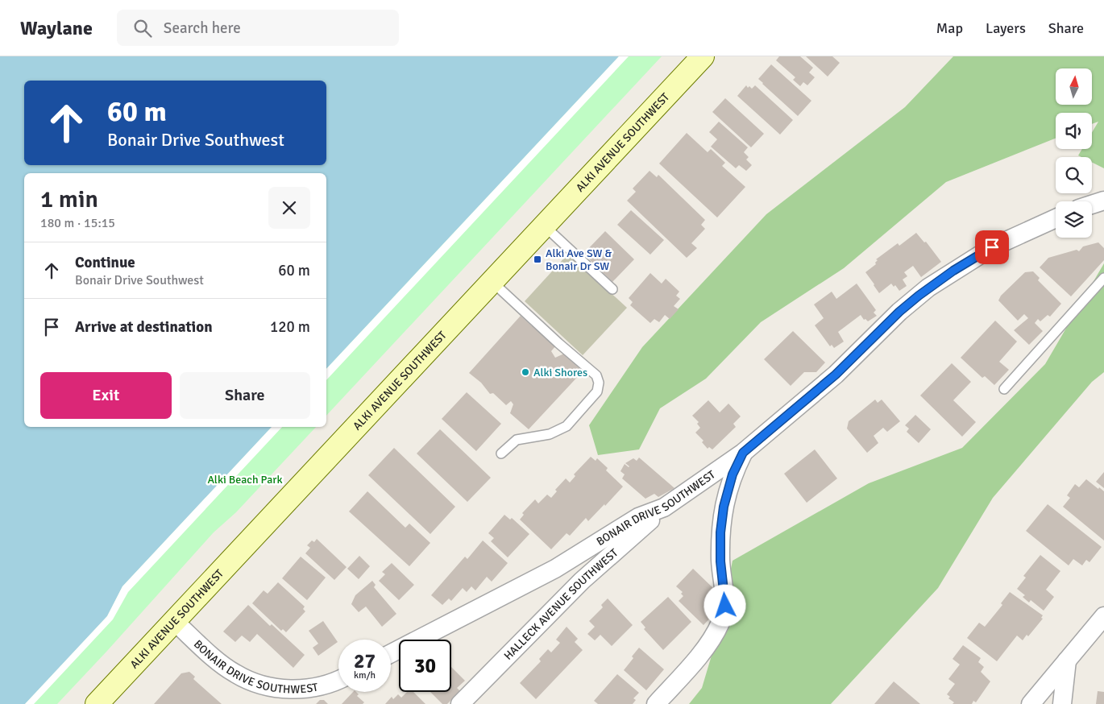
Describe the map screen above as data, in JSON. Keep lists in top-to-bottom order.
{
  "streets": {
    "main road": ["ALKI AVENUE SOUTHWEST"],
    "street": ["BONAIR DRIVE SOUTHWEST", "HALLECK AVENUE SOUTHWEST"]
  },
  "crossings": [
    ["ALKI AVENUE SOUTHWEST", "BONAIR DRIVE SOUTHWEST"],
    ["BONAIR DRIVE SOUTHWEST", "HALLECK AVENUE SOUTHWEST"]
  ],
  "parks": ["Alki Beach Park"],
  "places": {
    "transit": ["Alki Ave SW & Bonair Dr SW"],
    "other": ["Alki Shores"]
  },
  "north": "top",
  "page": {
    "header": "Waylane",
    "search": "Search here",
    "nav": ["Map", "Layers", "Share"],
    "turn": ["60 m", "Bonair Drive Southwest"],
    "heading": ["1 min", "180 m · 15:15"],
    "list": [
      {
        "name": "Continue",
        "note": "Bonair Drive Southwest",
        "value": "60 m"
      },
      {
        "name": "Arrive at destination",
        "value": "120 m"
      }
    ],
    "buttons": ["Exit", "Share"],
    "speed": "27 km/h",
    "limit": "30"
  }
}
